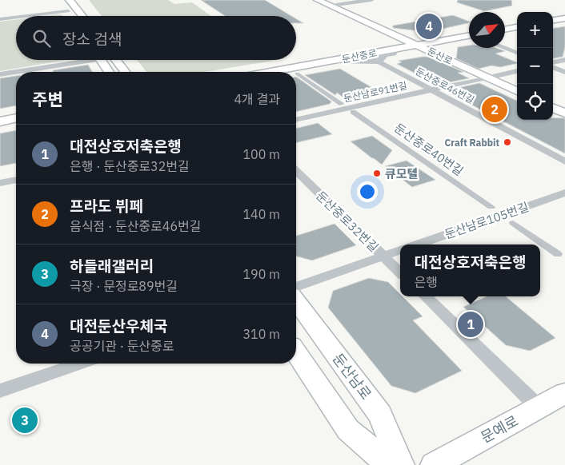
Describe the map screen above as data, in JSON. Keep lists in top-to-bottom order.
{
  "streets": {
    "main road": [
      "둔산중로",
      "둔산로",
      "둔산남로",
      "문예로"
    ],
    "street": [
      "둔산중로46번길",
      "둔산남로91번길",
      "둔산중로40번길",
      "둔산남로105번길",
      "둔산중로32번길"
    ]
  },
  "crossings": [
    ["둔산중로", "둔산로"],
    ["둔산로", "둔산남로91번길"],
    ["둔산중로46번길", "둔산남로91번길"]
  ],
  "places": ["Craft Rabbit", "큐모텔"],
  "north": "top right",
  "page": {
    "map_buttons": ["+", "−"],
    "pins": [
      "4",
      "2",
      "1",
      "3"
    ],
    "search": "장소 검색",
    "heading": ["주변", "4개 결과"],
    "list": [
      {
        "mark": "1",
        "name": "대전상호저축은행",
        "note": "은행 · 둔산중로32번길",
        "value": "100 m"
      },
      {
        "mark": "2",
        "name": "프라도 뷔페",
        "note": "음식점 · 둔산중로46번길",
        "value": "140 m"
      },
      {
        "mark": "3",
        "name": "하들래갤러리",
        "note": "극장 · 문정로89번길",
        "value": "190 m"
      },
      {
        "mark": "4",
        "name": "대전둔산우체국",
        "note": "공공기관 · 둔산중로",
        "value": "310 m"
      }
    ],
    "popup": ["대전상호저축은행", "은행"]
  }
}
